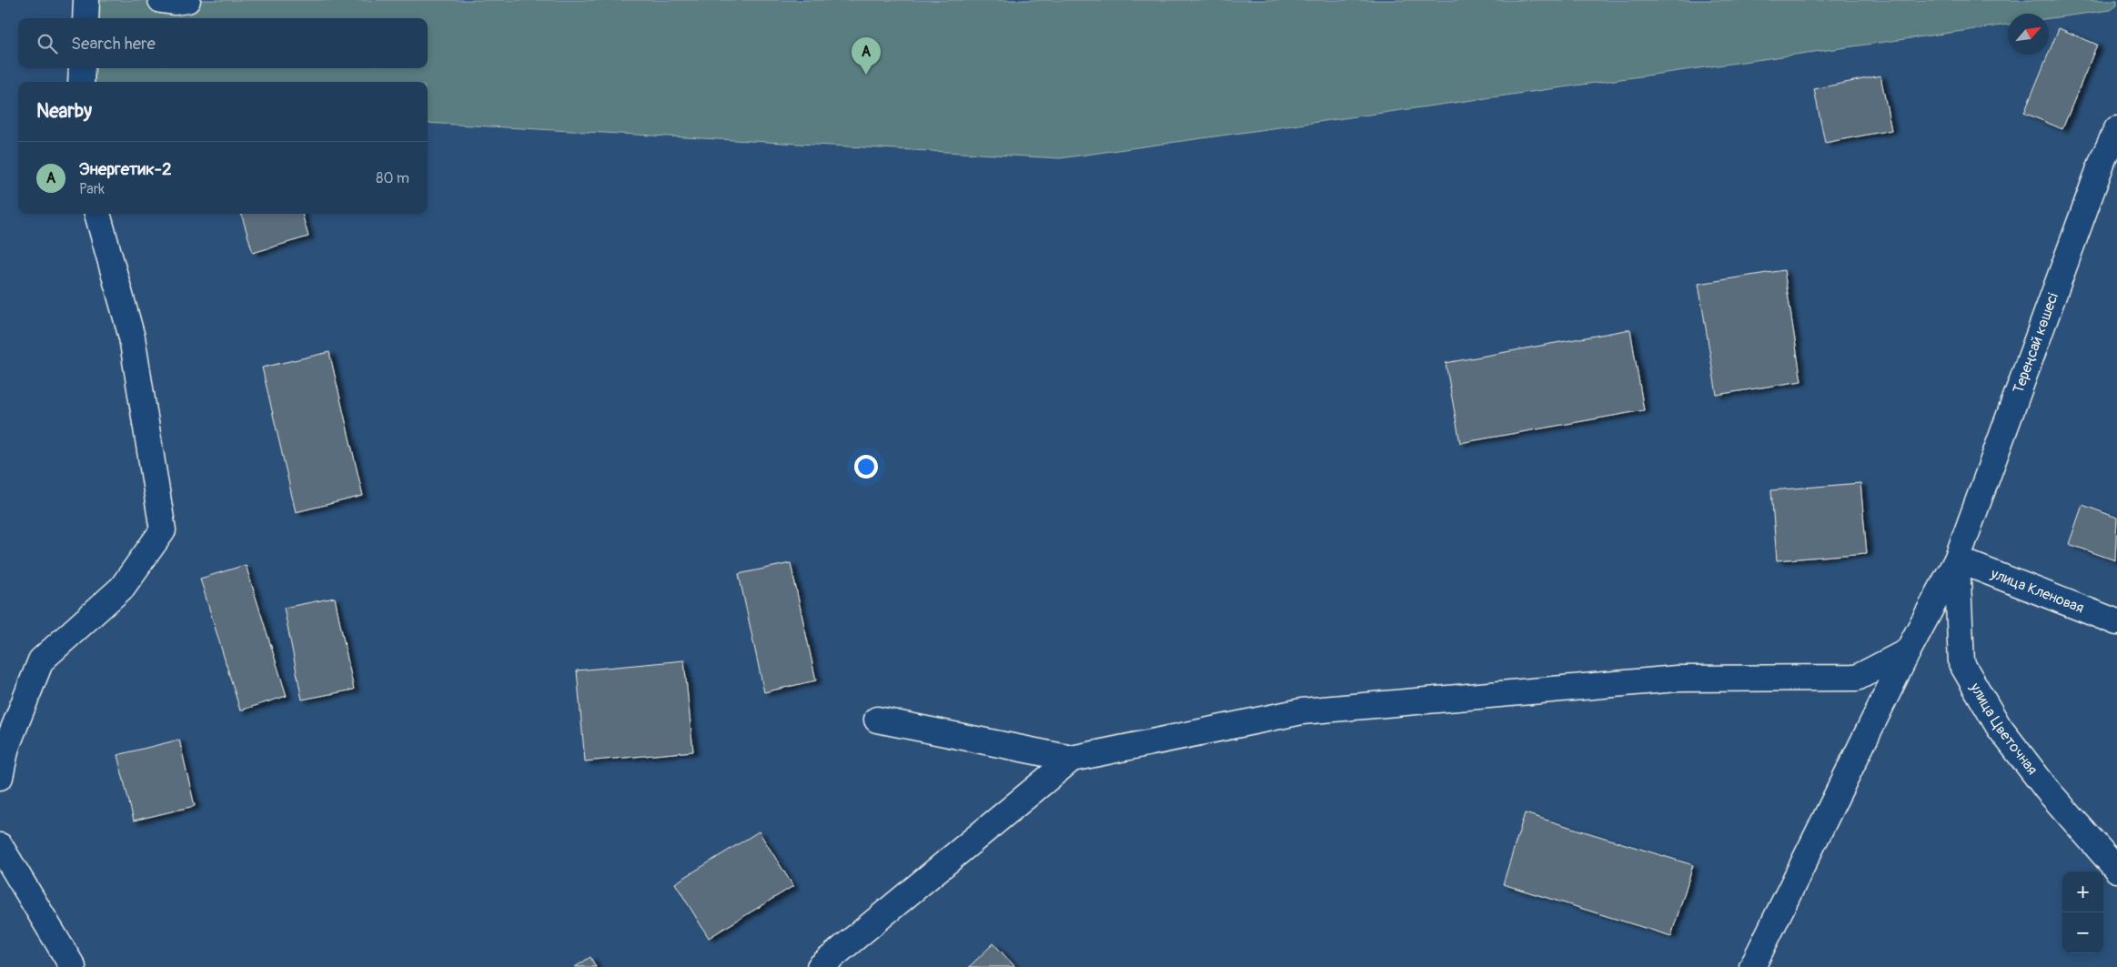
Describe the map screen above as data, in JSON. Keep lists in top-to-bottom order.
{
  "streets": {
    "street": ["Тереңсай көшесі", "улица Кленовая", "улица Цветочная"]
  },
  "crossings": [
    ["Тереңсай көшесі", "улица Кленовая"],
    ["Тереңсай көшесі", "улица Цветочная"],
    ["улица Кленовая", "улица Цветочная"]
  ],
  "north": "top right",
  "page": {
    "search": "Search here",
    "pins": "A",
    "heading": "Nearby",
    "list": [
      {
        "mark": "A",
        "name": "Энергетик-2",
        "note": "Park",
        "value": "80 m"
      }
    ],
    "map_buttons": ["+", "−"]
  }
}
